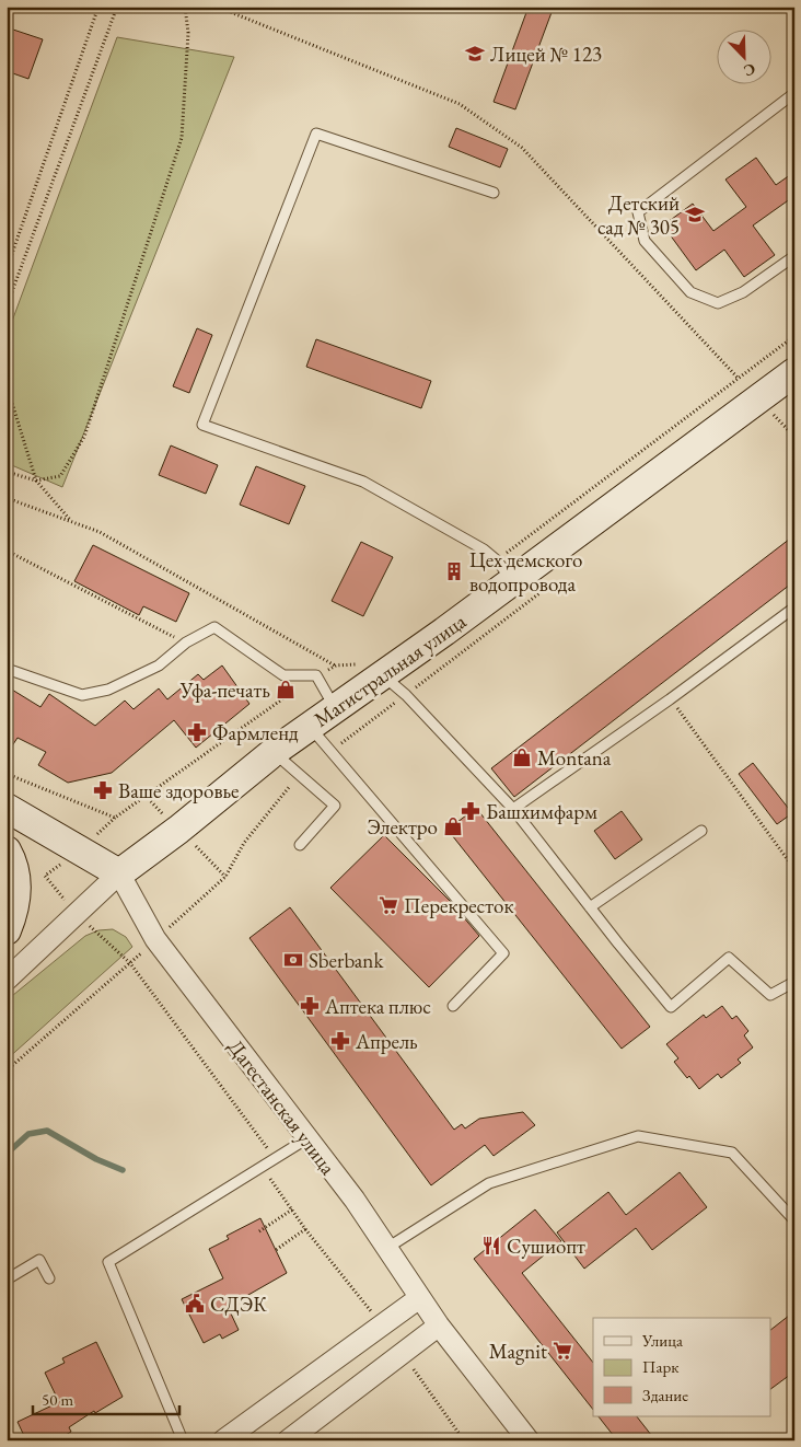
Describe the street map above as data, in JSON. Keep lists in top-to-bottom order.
{
  "streets": {
    "street": ["Магистральная улица", "Дагестанская улица"]
  },
  "crossings": [
    ["Магистральная улица", "Дагестанская улица"]
  ],
  "places": {
    "school or university": ["Лицей № 123", "Детский сад № 305"],
    "building": ["Цех демского водопровода"],
    "shop": ["Уфа-печать", "Montana", "Электро"],
    "pharmacy": [
      "Фармленд",
      "Ваше здоровье",
      "Башхимфарм",
      "Аптека плюс",
      "Апрель"
    ],
    "supermarket": ["Перекресток", "Magnit"],
    "bank": ["Sberbank"],
    "restaurant": ["Сушиопт"],
    "public building": ["СДЭК"]
  },
  "legend": ["Улица", "Парк", "Здание"],
  "scale_bar": "50 m",
  "north": "bottom right"
}
